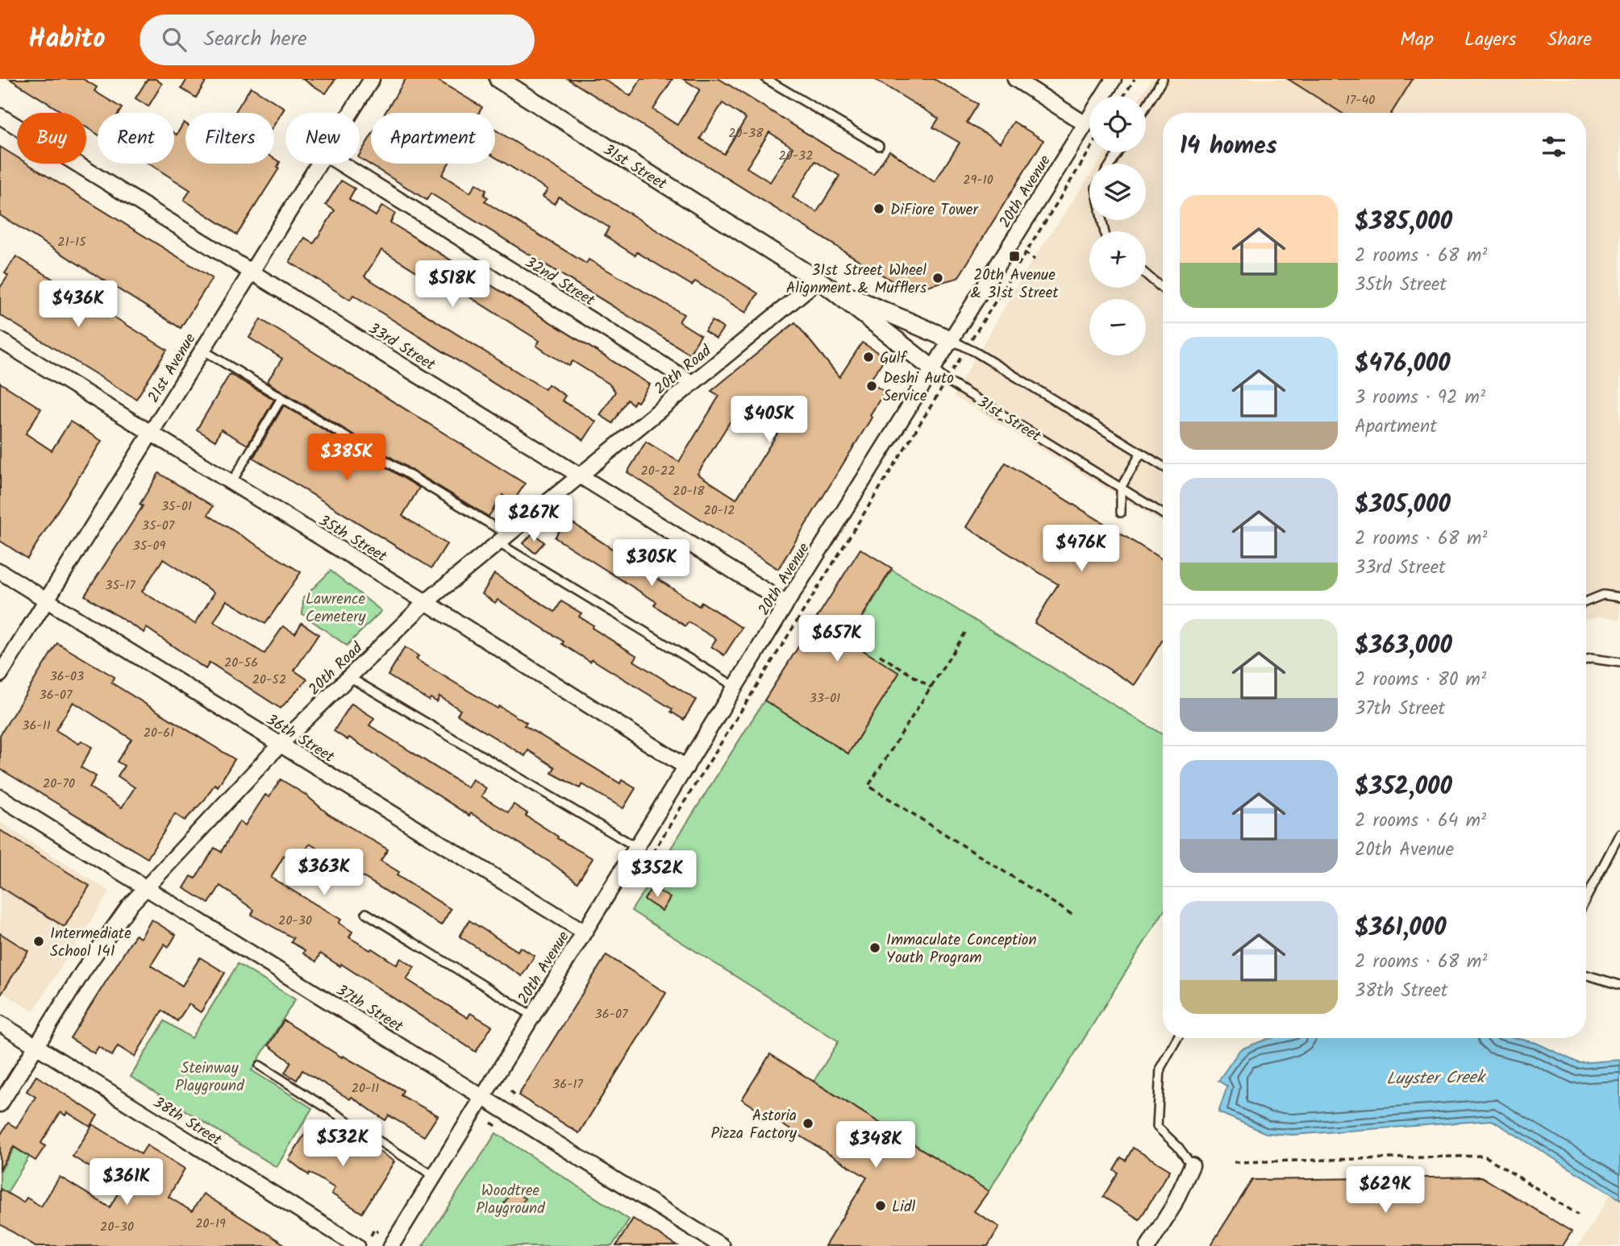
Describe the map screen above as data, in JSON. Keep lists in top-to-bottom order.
{
  "streets": {
    "street": [
      "31st Street",
      "20th Avenue",
      "32nd Street",
      "33rd Street",
      "21st Avenue",
      "20th Road",
      "35th Street",
      "36th Street",
      "37th Street",
      "38th Street"
    ]
  },
  "crossings": [
    ["31st Street", "20th Avenue"],
    ["31st Street", "20th Road"],
    ["20th Avenue", "33rd Street"],
    ["20th Avenue", "35th Street"],
    ["20th Avenue", "36th Street"],
    ["20th Avenue", "37th Street"],
    ["32nd Street", "20th Road"],
    ["33rd Street", "21st Avenue"],
    ["33rd Street", "20th Road"],
    ["21st Avenue", "35th Street"],
    ["21st Avenue", "36th Street"],
    ["20th Road", "35th Street"],
    ["20th Road", "36th Street"],
    ["20th Road", "37th Street"],
    ["20th Road", "38th Street"]
  ],
  "water": ["Luyster Creek"],
  "parks": ["Lawrence Cemetery", "Steinway Playground", "Woodtree Playground"],
  "places": {
    "other": [
      "DiFiore Tower",
      "31st Street Wheel Alignment & Mufflers",
      "Gulf",
      "Deshi Auto Service",
      "Intermediate School 141",
      "Immaculate Conception Youth Program",
      "Astoria Pizza Factory",
      "Lidl"
    ],
    "transit": ["20th Avenue & 31st Street"]
  },
  "house_numbers": [
    "17-40",
    "20-38",
    "20-32",
    "29-10",
    "21-15",
    "20-22",
    "20-18",
    "35-01",
    "20-12",
    "35-07",
    "35-09",
    "35-17",
    "20-56",
    "36-03",
    "20-52",
    "36-07",
    "33-01",
    "36-11",
    "20-61",
    "20-70",
    "20-30",
    "36-07",
    "36-17",
    "20-11",
    "20-19",
    "20-30"
  ],
  "page": {
    "header": "Habito",
    "search": "Search here",
    "nav": ["Map", "Layers", "Share"],
    "map_buttons": ["+", "−"],
    "chip": [
      "Buy",
      "Rent",
      "Filters",
      "New",
      "Apartment"
    ],
    "heading": "14 homes",
    "list": [
      {
        "name": "$385,000",
        "note": "2 rooms · 68 m² · 35th Street"
      },
      {
        "name": "$476,000",
        "note": "3 rooms · 92 m² · Apartment"
      },
      {
        "name": "$305,000",
        "note": "2 rooms · 68 m² · 33rd Street"
      },
      {
        "name": "$363,000",
        "note": "2 rooms · 80 m² · 37th Street"
      },
      {
        "name": "$352,000",
        "note": "2 rooms · 64 m² · 20th Avenue"
      },
      {
        "name": "$361,000",
        "note": "2 rooms · 68 m² · 38th Street"
      }
    ],
    "price": [
      "$518K",
      "$436K",
      "$405K",
      "$385K",
      "$267K",
      "$476K",
      "$305K",
      "$657K",
      "$363K",
      "$352K",
      "$532K",
      "$348K",
      "$361K",
      "$629K"
    ]
  }
}
